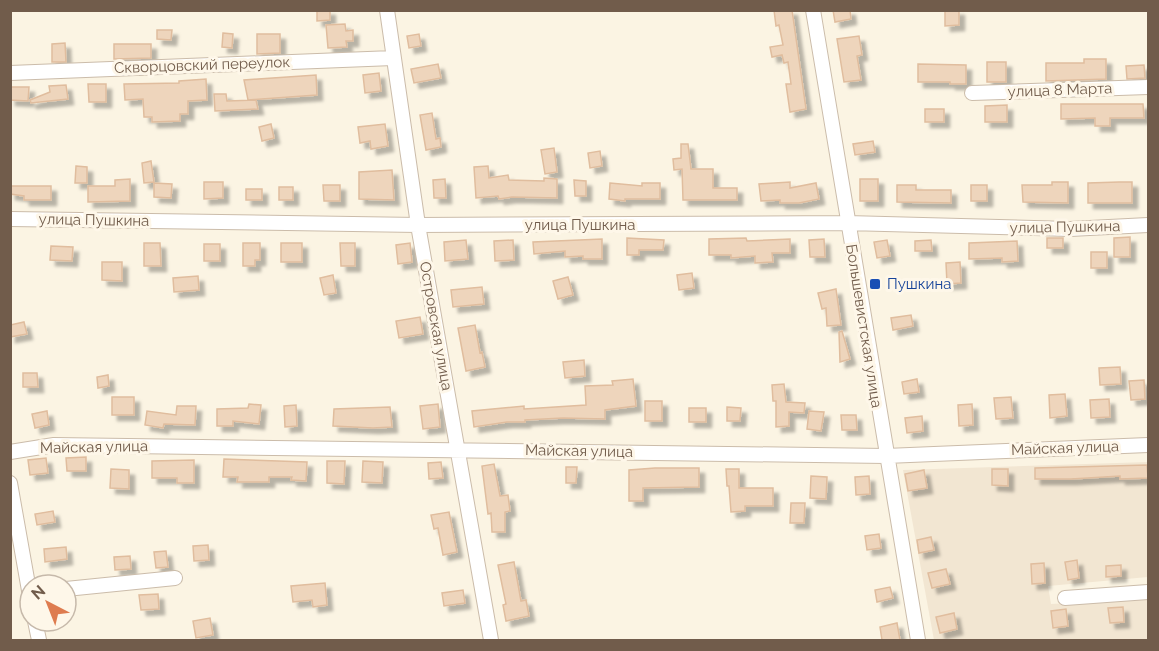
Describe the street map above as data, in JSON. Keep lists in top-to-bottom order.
{
  "streets": {
    "street": [
      "Скворцовский переулок",
      "улица 8 Марта",
      "улица Пушкина",
      "Островская улица",
      "Большевистская улица",
      "Майская улица"
    ]
  },
  "crossings": [
    ["Скворцовский переулок", "Островская улица"],
    ["улица Пушкина", "Островская улица"],
    ["улица Пушкина", "Большевистская улица"],
    ["Островская улица", "Майская улица"],
    ["Большевистская улица", "Майская улица"]
  ],
  "places": {
    "transit": ["Пушкина"]
  },
  "north": "top left"
}
